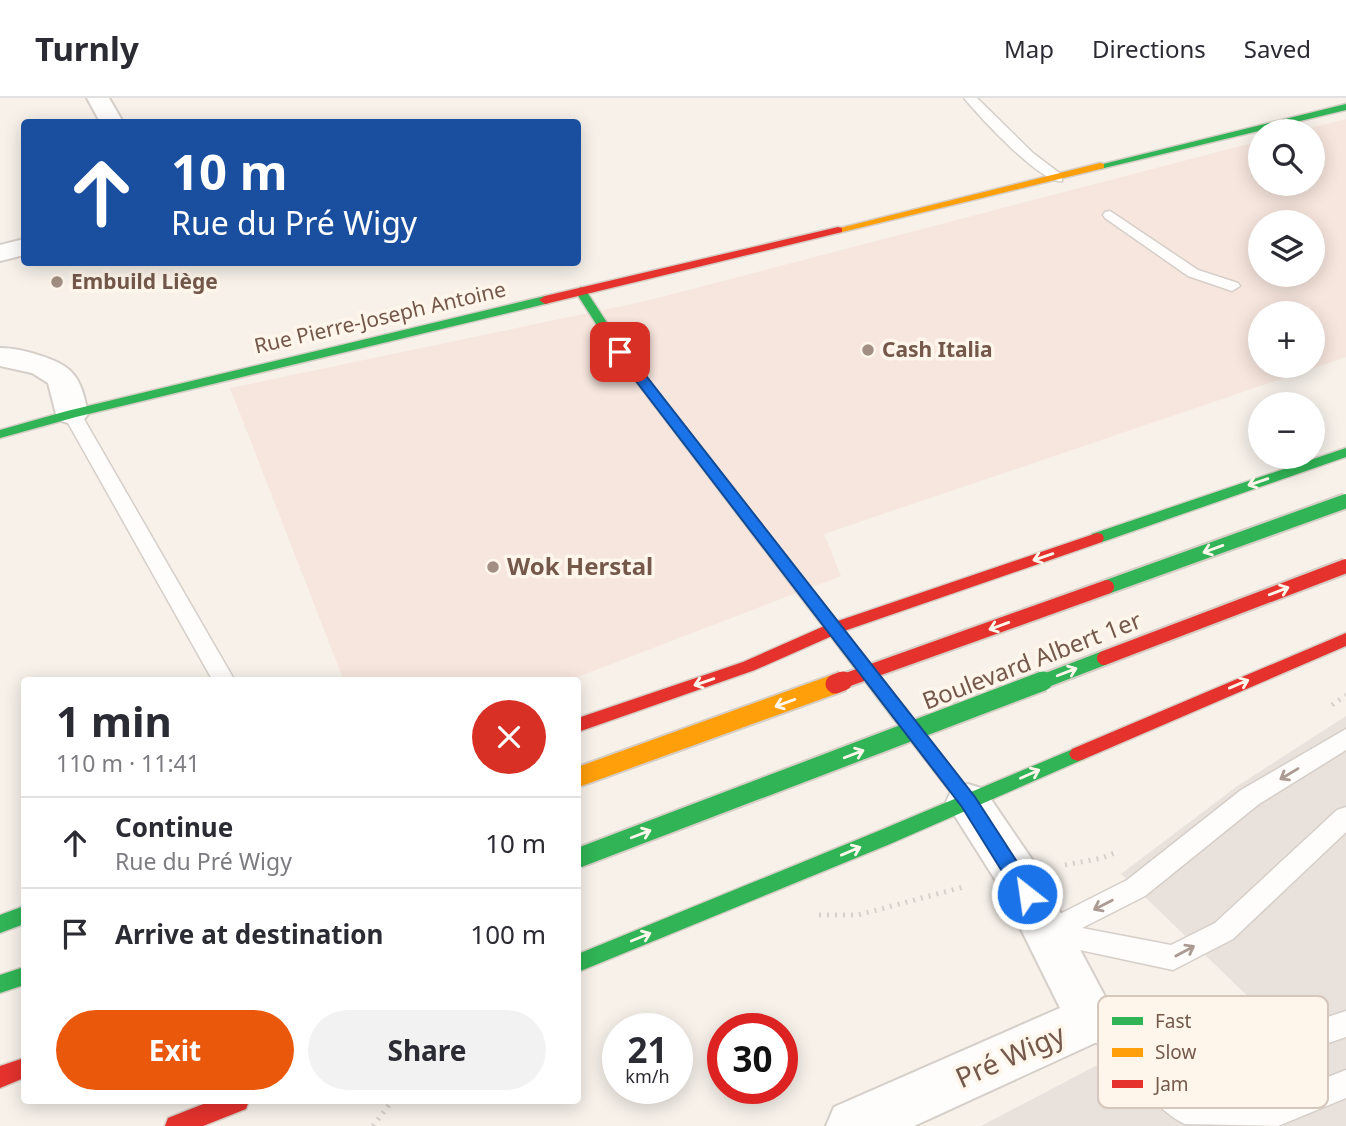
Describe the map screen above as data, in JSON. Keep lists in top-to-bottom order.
{
  "streets": {
    "main road": ["Rue Pierre-Joseph Antoine", "Boulevard Albert 1er"],
    "street": ["Pré Wigy"]
  },
  "places": ["Embuild Liège", "Cash Italia", "Wok Herstal"],
  "legend": ["Fast", "Slow", "Jam"],
  "page": {
    "header": "Turnly",
    "nav": ["Map", "Directions", "Saved"],
    "map_buttons": ["+", "−"],
    "turn": ["10 m", "Rue du Pré Wigy"],
    "heading": ["1 min", "110 m · 11:41"],
    "list": [
      {
        "name": "Continue",
        "note": "Rue du Pré Wigy",
        "value": "10 m"
      },
      {
        "name": "Arrive at destination",
        "value": "100 m"
      }
    ],
    "buttons": ["Exit", "Share"],
    "speed": "21 km/h",
    "limit": "30"
  }
}
